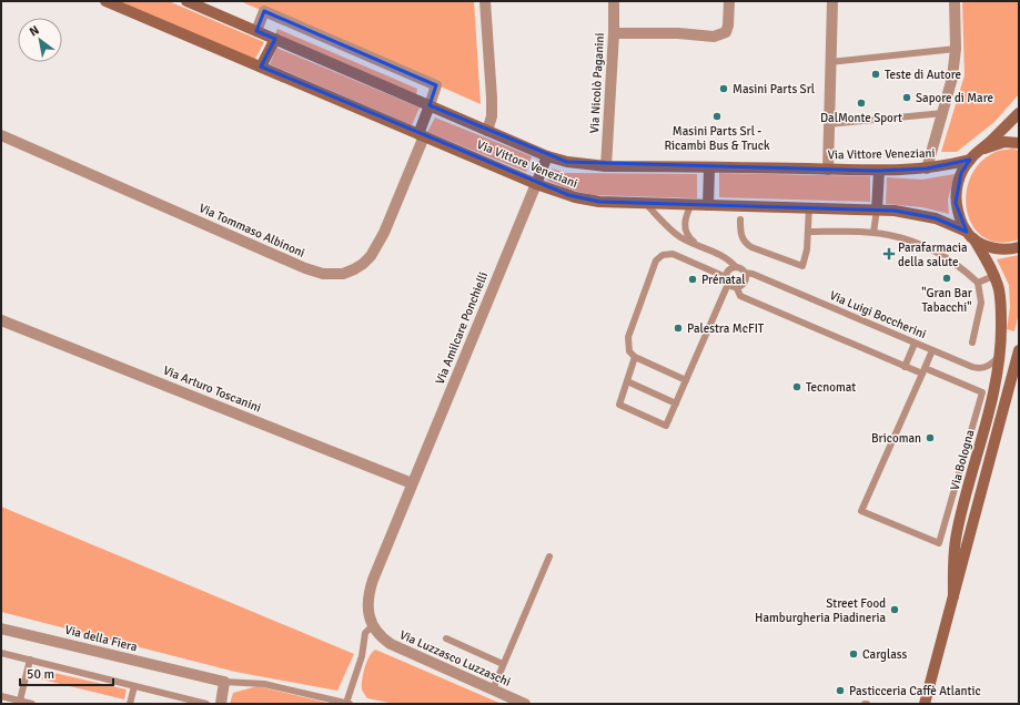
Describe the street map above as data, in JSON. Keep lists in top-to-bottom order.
{
  "streets": {
    "main road": ["Via Vittore Veneziani", "Via Bologna"],
    "street": [
      "Via Nicolò Paganini",
      "Via Tommaso Albinoni",
      "Via Amilcare Ponchielli",
      "Via Arturo Toscanini",
      "Via della Fiera",
      "Via Luzzasco Luzzaschi"
    ],
    "lane": ["Via Luigi Boccherini"]
  },
  "crossings": [
    ["Via Nicolò Paganini", "Via Vittore Veneziani"],
    ["Via Vittore Veneziani", "Via Tommaso Albinoni"],
    ["Via Vittore Veneziani", "Via Luigi Boccherini"],
    ["Via Vittore Veneziani", "Via Amilcare Ponchielli"],
    ["Via Vittore Veneziani", "Via Bologna"],
    ["Via Luigi Boccherini", "Via Bologna"],
    ["Via Amilcare Ponchielli", "Via Arturo Toscanini"],
    ["Via Amilcare Ponchielli", "Via Luzzasco Luzzaschi"],
    ["Via Arturo Toscanini", "Via Luzzasco Luzzaschi"]
  ],
  "places": {
    "other": [
      "Teste di Autore",
      "Masini Parts Srl",
      "Sapore di Mare",
      "DalMonte Sport",
      "Masini Parts Srl - Ricambi Bus & Truck",
      "\"Gran Bar Tabacchi\"",
      "Prénatal",
      "Palestra McFIT",
      "Tecnomat",
      "Bricoman",
      "Street Food Hamburgheria Piadineria",
      "Carglass",
      "Pasticceria Caffè Atlantic"
    ],
    "health": ["Parafarmacia della salute"]
  },
  "scale_bar": "50 m",
  "north": "top left"
}
